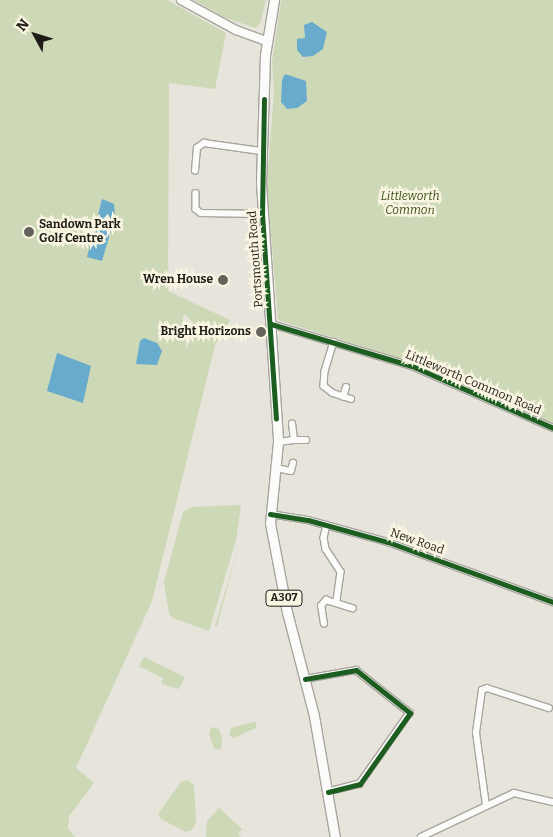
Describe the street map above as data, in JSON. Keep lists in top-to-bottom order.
{
  "streets": {
    "main road": ["Portsmouth Road", "A307"],
    "street": ["Littleworth Common Road", "New Road"]
  },
  "crossings": [
    ["Portsmouth Road", "Littleworth Common Road"],
    ["Portsmouth Road", "New Road"]
  ],
  "parks": ["Littleworth Common"],
  "places": ["Sandown Park Golf Centre", "Wren House", "Bright Horizons"],
  "north": "top left"
}
